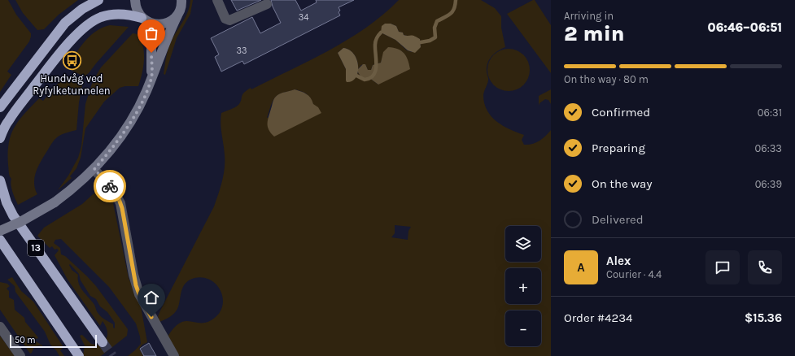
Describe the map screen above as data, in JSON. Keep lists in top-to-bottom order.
{
  "streets": {
    "highway": ["13"]
  },
  "places": {
    "bus stop": ["Hundvåg ved Ryfylketunnelen"]
  },
  "house_numbers": ["34", "33"],
  "scale_bar": "50 m",
  "page": {
    "heading": ["2 min", "Arriving in", "06:46–06:51"],
    "panel": [
      "Alex",
      "Courier · 4.4",
      "Order #4234",
      "$15.36"
    ],
    "bar": "On the way · 80 m",
    "list": [
      ["Confirmed", "06:31"],
      ["Preparing", "06:33"],
      ["On the way", "06:39"],
      "Delivered"
    ],
    "map_buttons": ["+", "−"],
    "round": "A",
    "scale": "50 m"
  }
}
